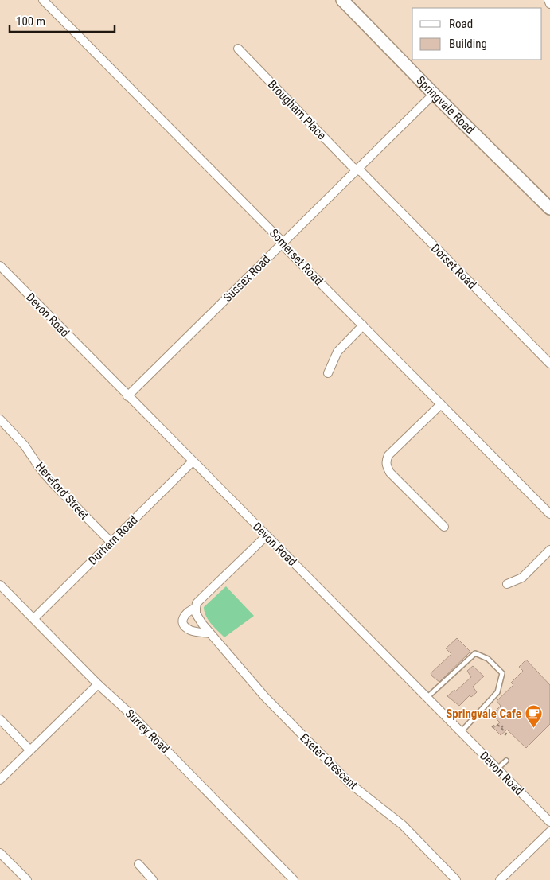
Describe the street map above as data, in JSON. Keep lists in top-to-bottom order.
{
  "streets": {
    "street": [
      "Springvale Road",
      "Brougham Place",
      "Somerset Road",
      "Dorset Road",
      "Sussex Road",
      "Devon Road",
      "Hereford Street",
      "Durham Road",
      "Surrey Road",
      "Exeter Crescent"
    ]
  },
  "crossings": [
    ["Springvale Road", "Sussex Road"],
    ["Brougham Place", "Dorset Road"],
    ["Brougham Place", "Sussex Road"],
    ["Somerset Road", "Sussex Road"],
    ["Dorset Road", "Sussex Road"],
    ["Sussex Road", "Devon Road"],
    ["Devon Road", "Durham Road"],
    ["Hereford Street", "Durham Road"],
    ["Durham Road", "Surrey Road"]
  ],
  "places": {
    "cafe": ["Springvale Cafe"]
  },
  "legend": ["Road", "Building"],
  "scale_bar": "100 m"
}
